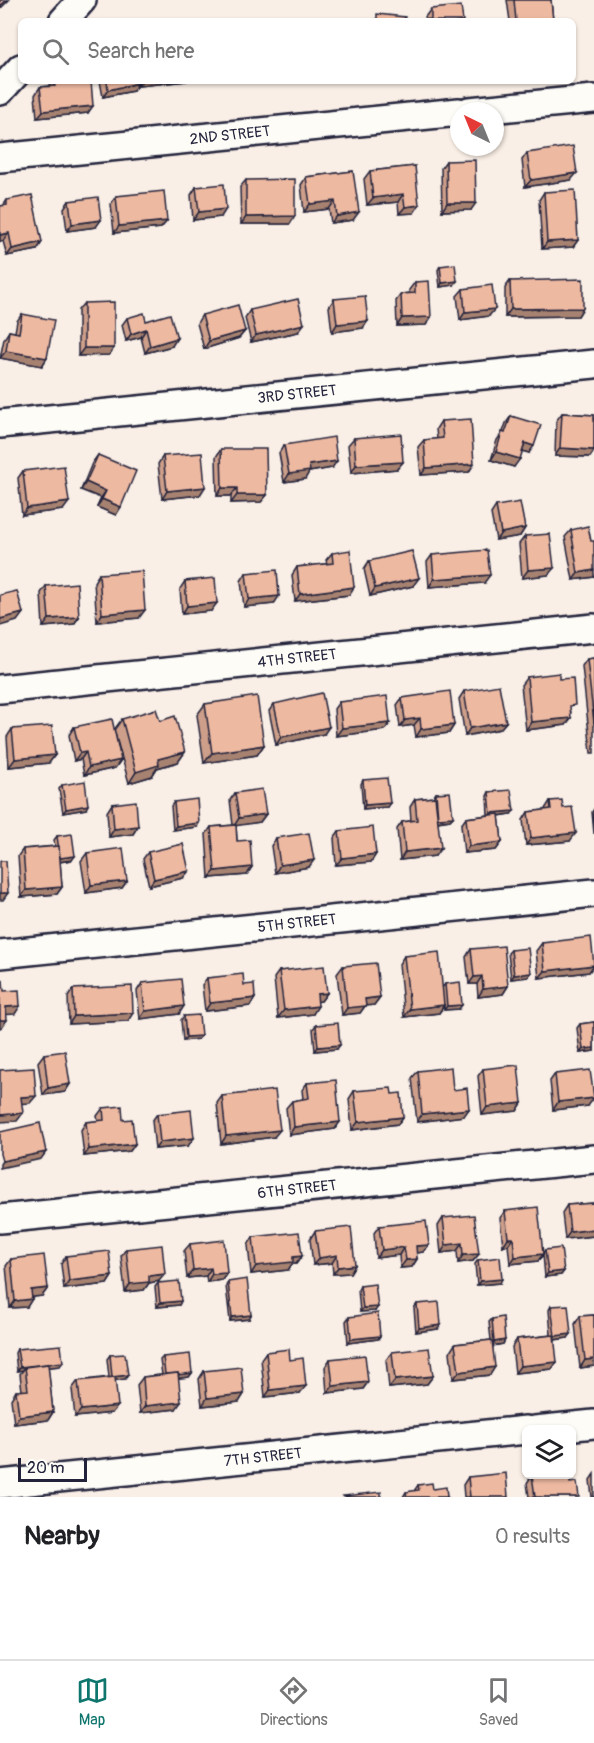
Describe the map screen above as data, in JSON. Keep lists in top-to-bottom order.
{
  "streets": {
    "street": [
      "2ND STREET",
      "3RD STREET",
      "4TH STREET",
      "5TH STREET",
      "6TH STREET",
      "7TH STREET"
    ]
  },
  "scale_bar": "20 m",
  "north": "top left",
  "page": {
    "search": "Search here",
    "scale": "20 m",
    "heading": ["Nearby", "0 results"],
    "nav": ["Map", "Directions", "Saved"]
  }
}
